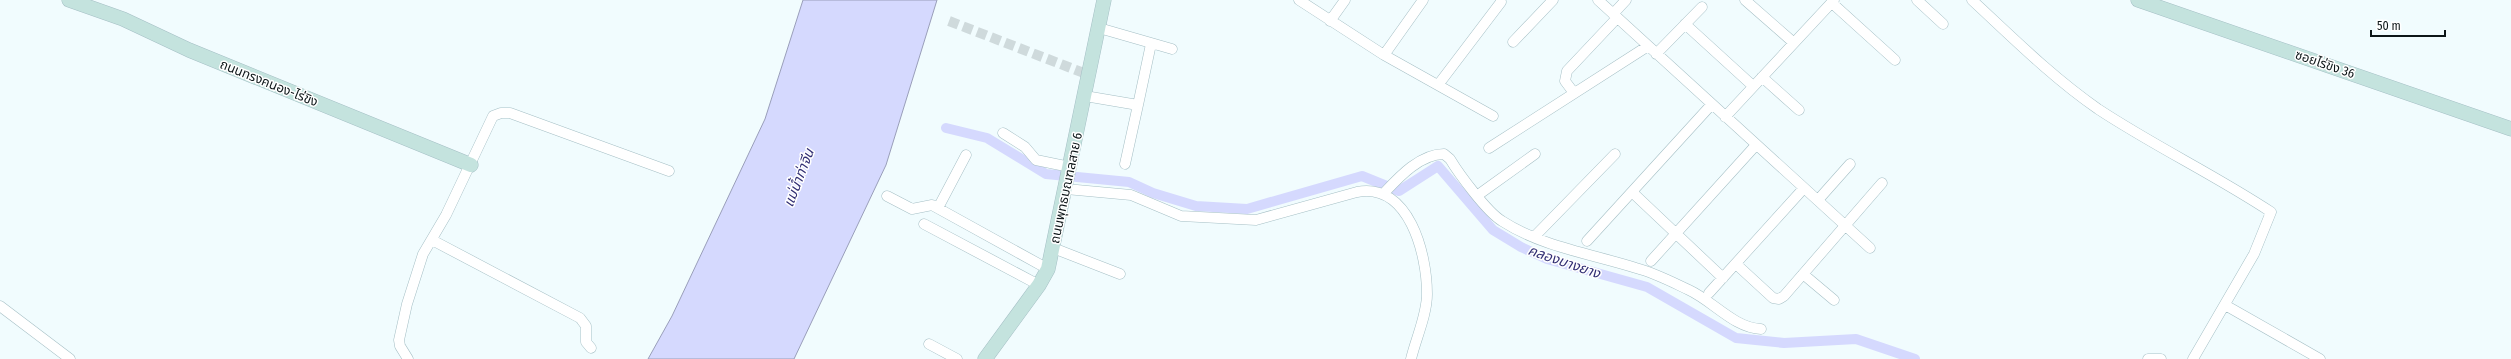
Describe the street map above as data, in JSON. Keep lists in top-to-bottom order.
{
  "streets": {
    "street": ["ซอยไร่ขิง 36", "ถนนทรงคนอง-ไร่ขิง", "ถนนพุทธมณฑลสาย 6"]
  },
  "water": ["แม่น้ำท่าจีน", "คลองบางยาง"],
  "scale_bar": "50 m"
}
